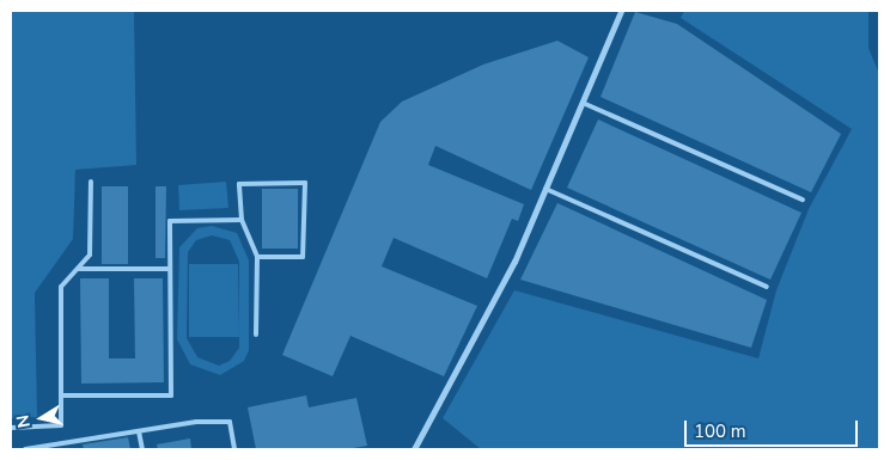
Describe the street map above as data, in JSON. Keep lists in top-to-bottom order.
{
  "scale_bar": "100 m",
  "north": "left"
}
